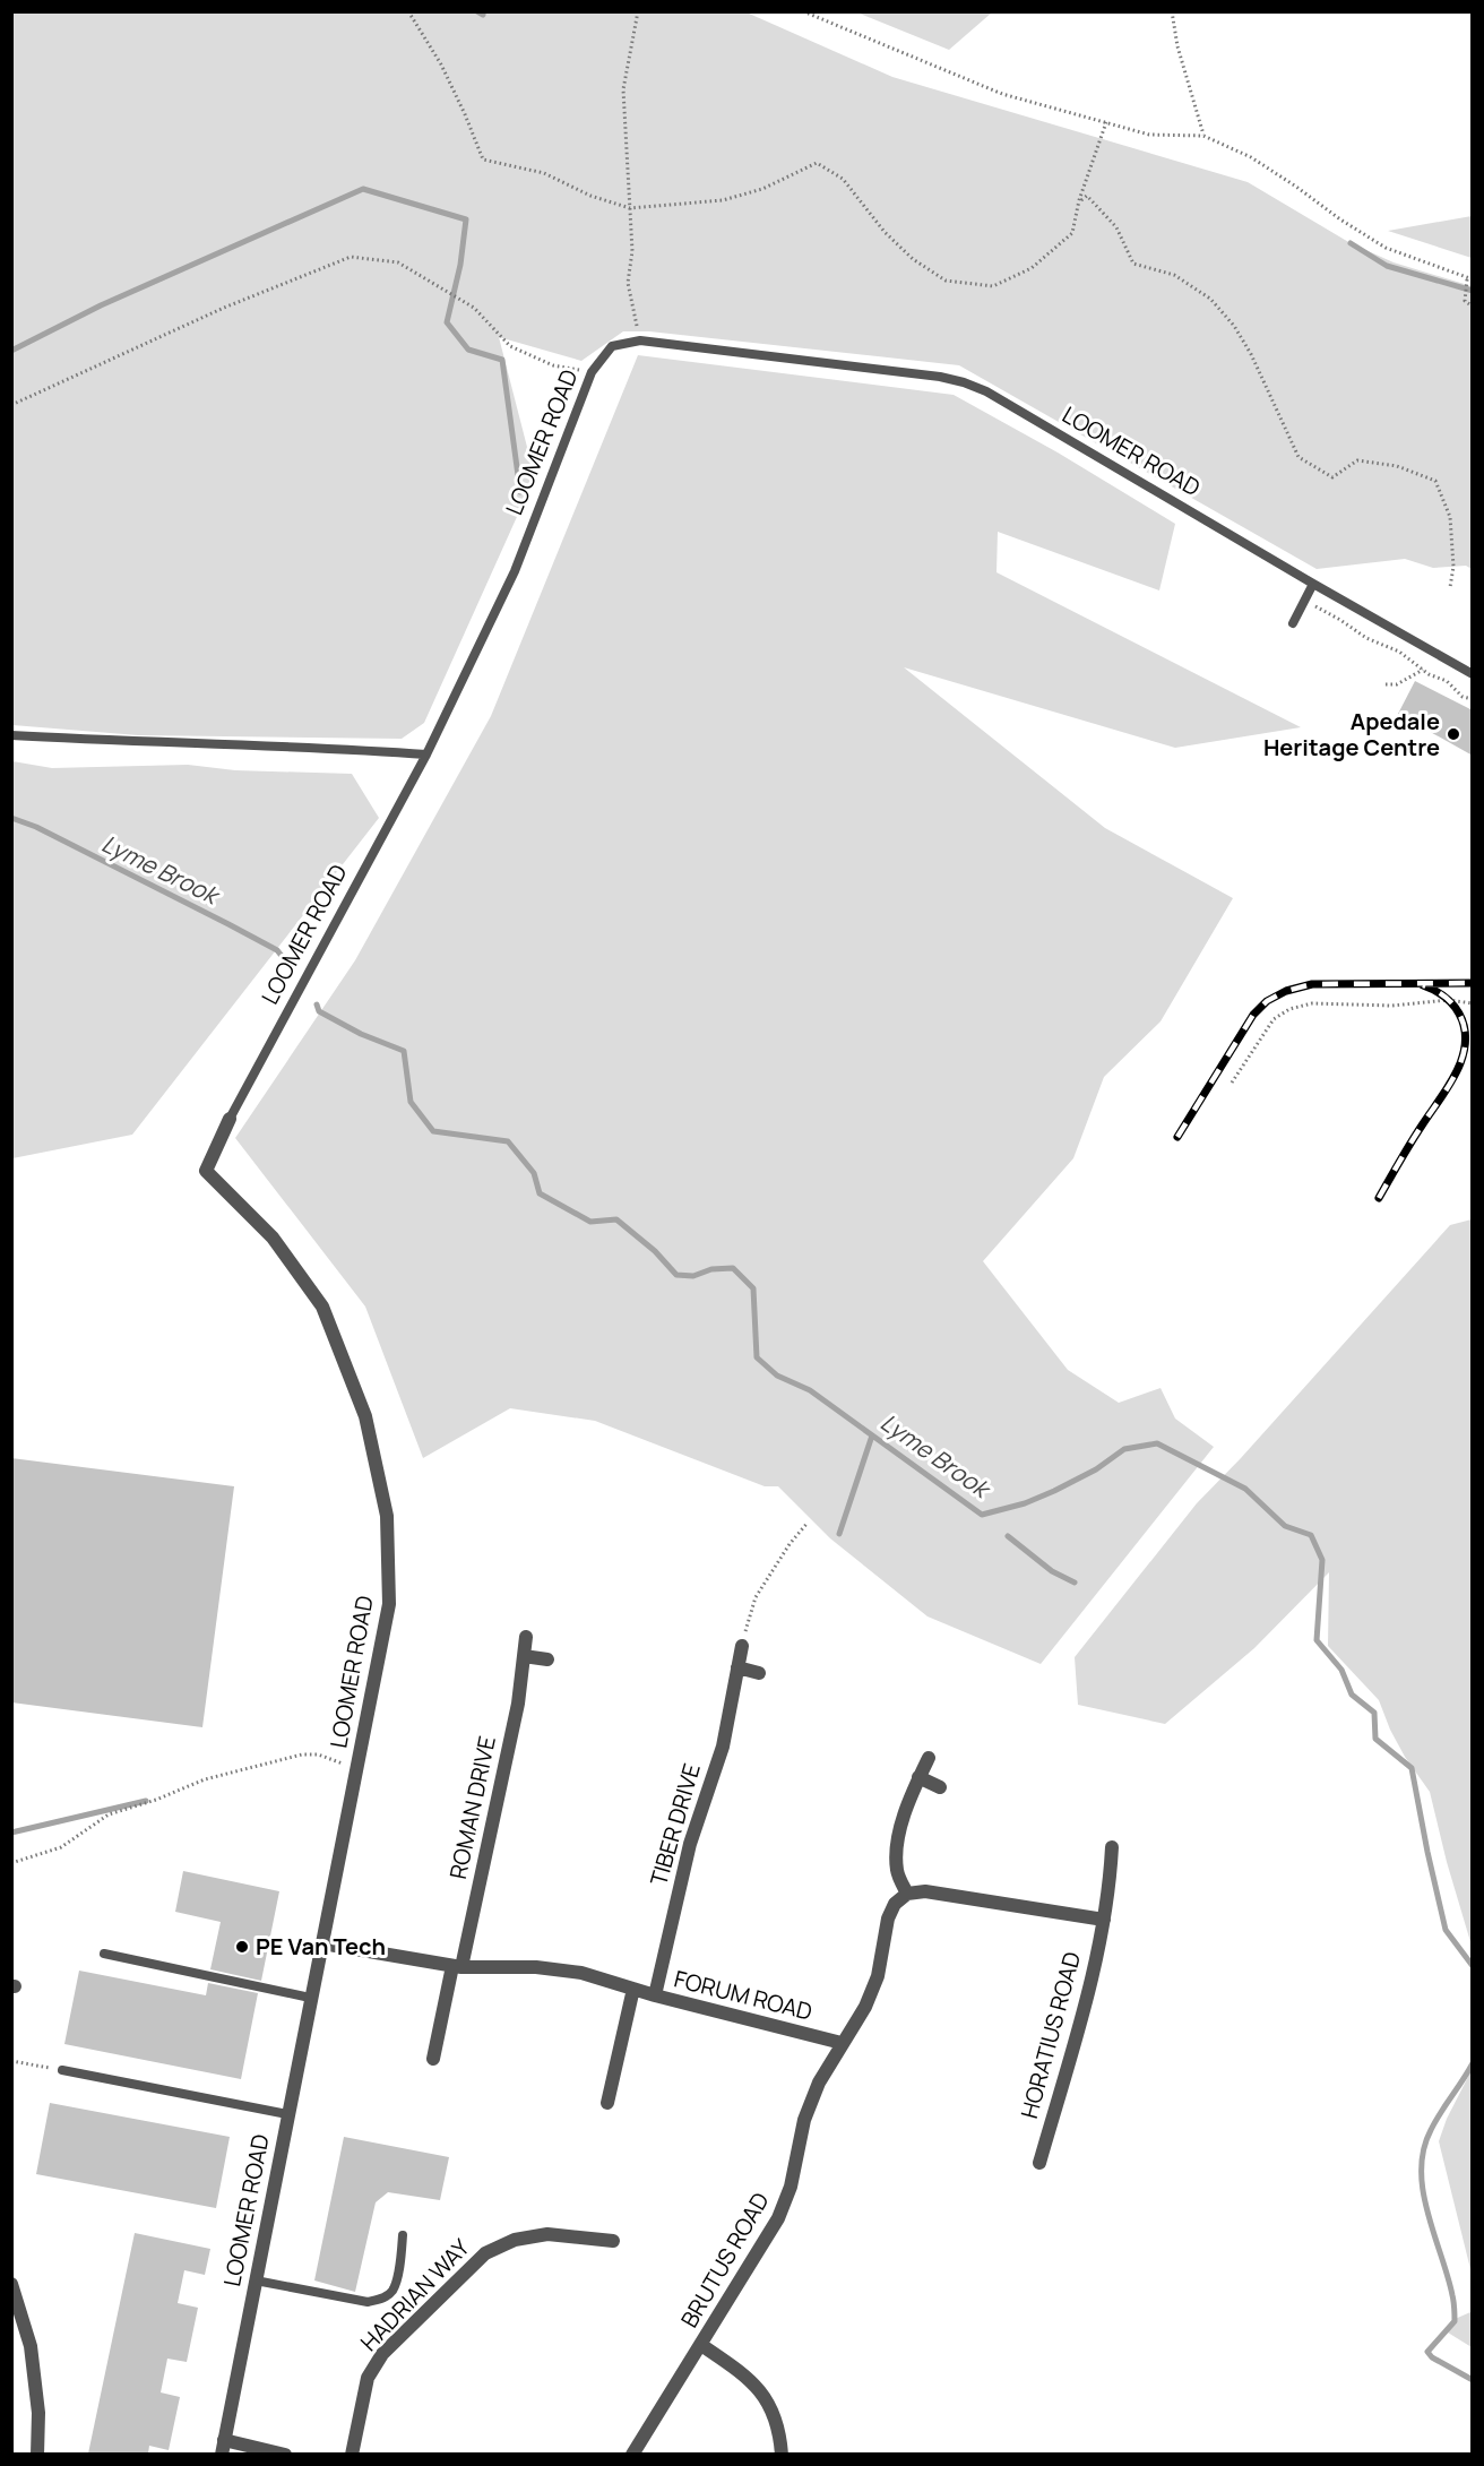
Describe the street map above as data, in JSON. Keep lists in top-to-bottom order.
{
  "streets": {
    "street": [
      "LOOMER ROAD",
      "ROMAN DRIVE",
      "TIBER DRIVE",
      "FORUM ROAD",
      "HORATIUS ROAD",
      "BRUTUS ROAD",
      "HADRIAN WAY"
    ]
  },
  "crossings": [
    ["LOOMER ROAD", "FORUM ROAD"],
    ["ROMAN DRIVE", "FORUM ROAD"],
    ["TIBER DRIVE", "FORUM ROAD"],
    ["FORUM ROAD", "BRUTUS ROAD"]
  ],
  "water": ["Lyme Brook"],
  "places": ["Apedale Heritage Centre", "PE Van Tech"]
}
